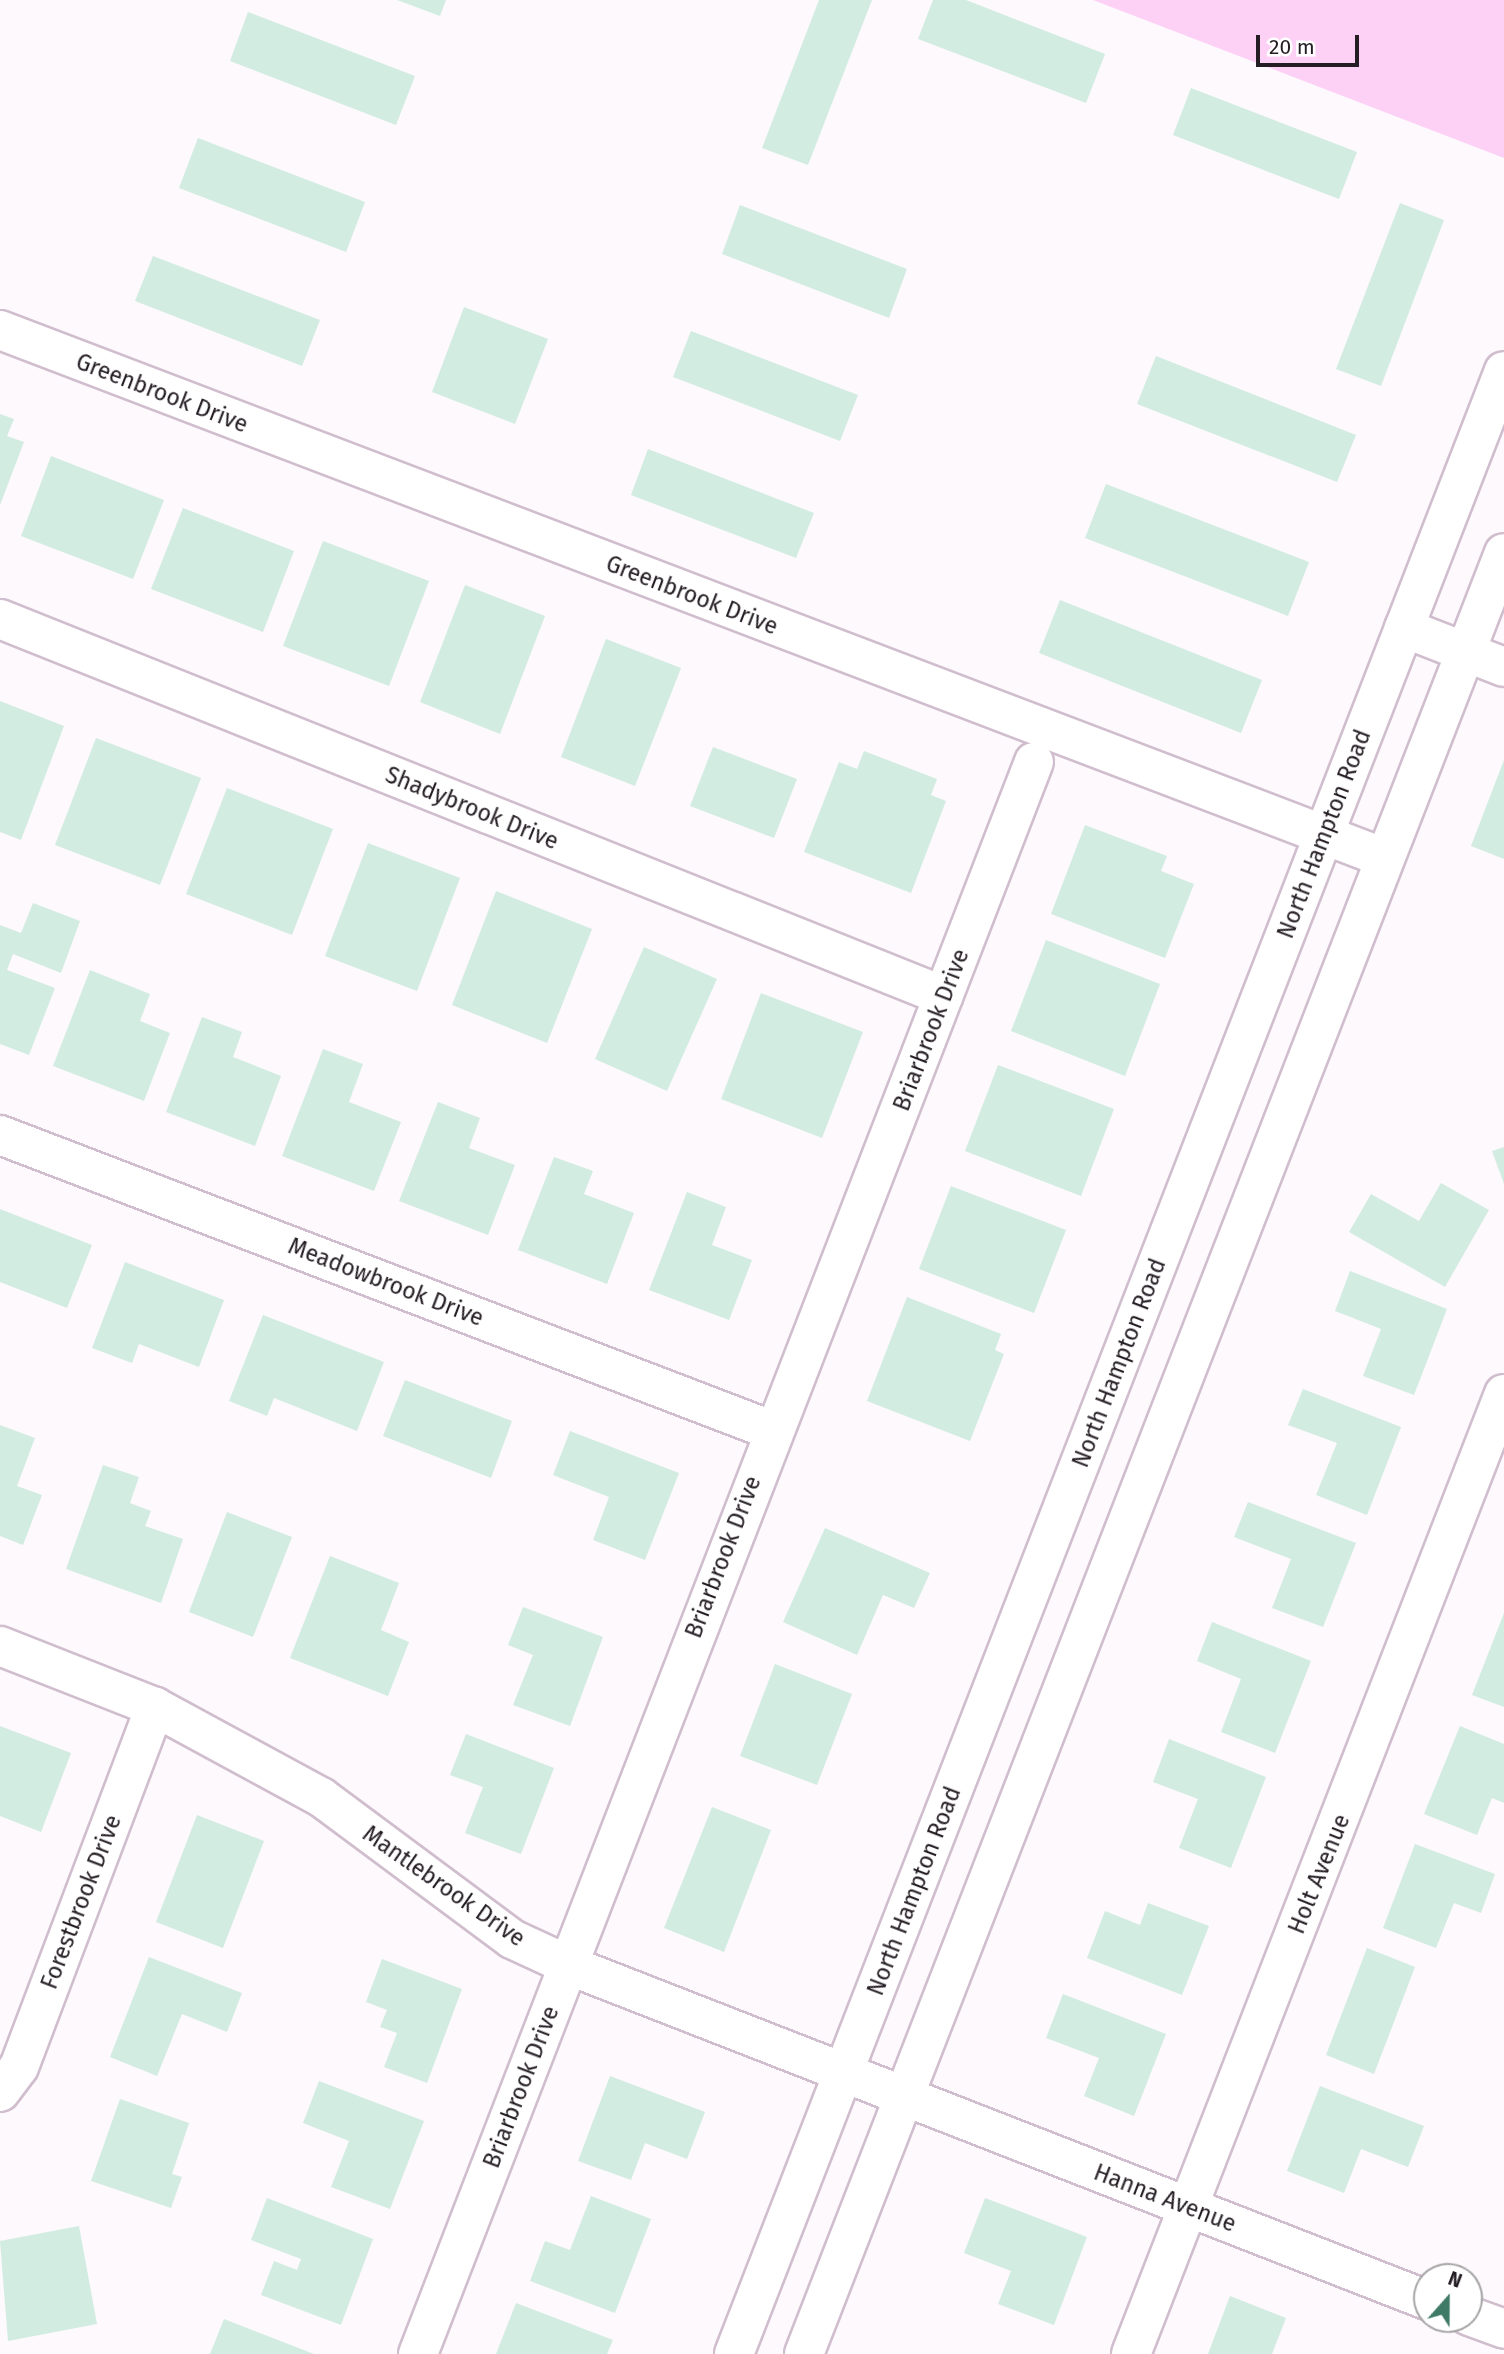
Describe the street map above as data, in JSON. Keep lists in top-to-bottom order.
{
  "streets": {
    "street": [
      "Greenbrook Drive",
      "Shadybrook Drive",
      "North Hampton Road",
      "Briarbrook Drive",
      "Meadowbrook Drive",
      "Holt Avenue",
      "Mantlebrook Drive",
      "Forestbrook Drive",
      "Hanna Avenue"
    ]
  },
  "crossings": [
    ["Greenbrook Drive", "North Hampton Road"],
    ["Shadybrook Drive", "Briarbrook Drive"],
    ["North Hampton Road", "Mantlebrook Drive"],
    ["Briarbrook Drive", "Meadowbrook Drive"],
    ["Briarbrook Drive", "Mantlebrook Drive"],
    ["Holt Avenue", "Hanna Avenue"],
    ["Mantlebrook Drive", "Forestbrook Drive"],
    ["Mantlebrook Drive", "Hanna Avenue"]
  ],
  "scale_bar": "20 m",
  "north": "top"
}
